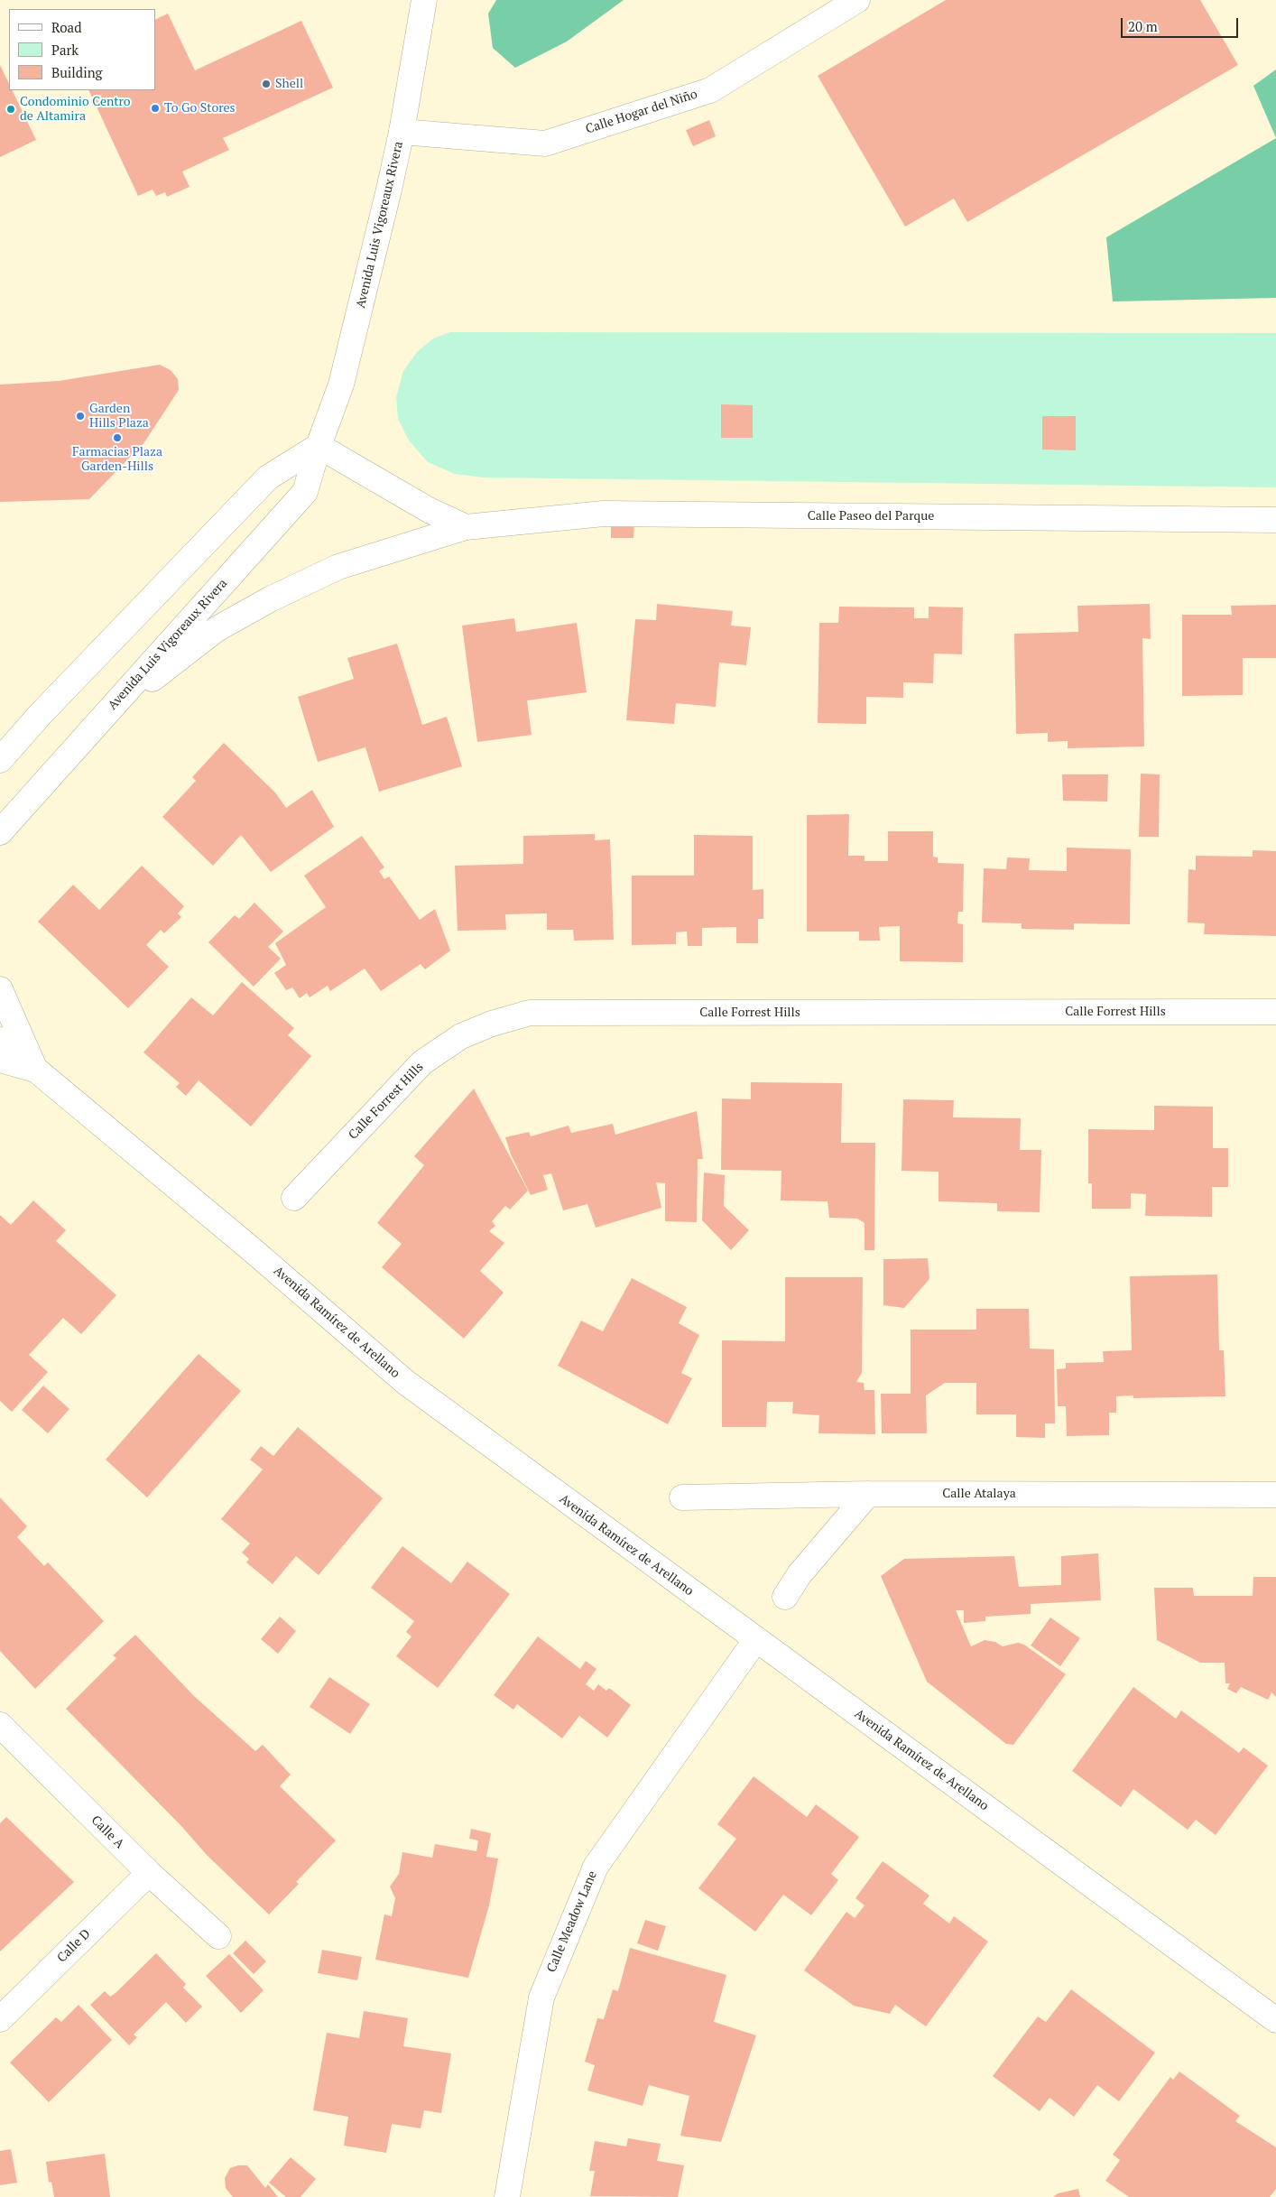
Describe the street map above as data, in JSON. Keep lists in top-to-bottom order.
{
  "streets": {
    "street": [
      "Calle Hogar del Niño",
      "Avenida Luis Vigoreaux Rivera",
      "Calle Paseo del Parque",
      "Calle Forrest Hills",
      "Avenida Ramírez de Arellano",
      "Calle Atalaya",
      "Calle A",
      "Calle Meadow Lane",
      "Calle D"
    ]
  },
  "crossings": [
    ["Calle Hogar del Niño", "Avenida Luis Vigoreaux Rivera"],
    ["Avenida Luis Vigoreaux Rivera", "Calle Paseo del Parque"],
    ["Avenida Ramírez de Arellano", "Calle Meadow Lane"],
    ["Calle A", "Calle D"]
  ],
  "places": [
    "Shell",
    "To Go Stores",
    "Condominio Centro de Altamira",
    "Garden Hills Plaza",
    "Farmacias Plaza Garden-Hills"
  ],
  "legend": ["Road", "Park", "Building"],
  "scale_bar": "20 m"
}
